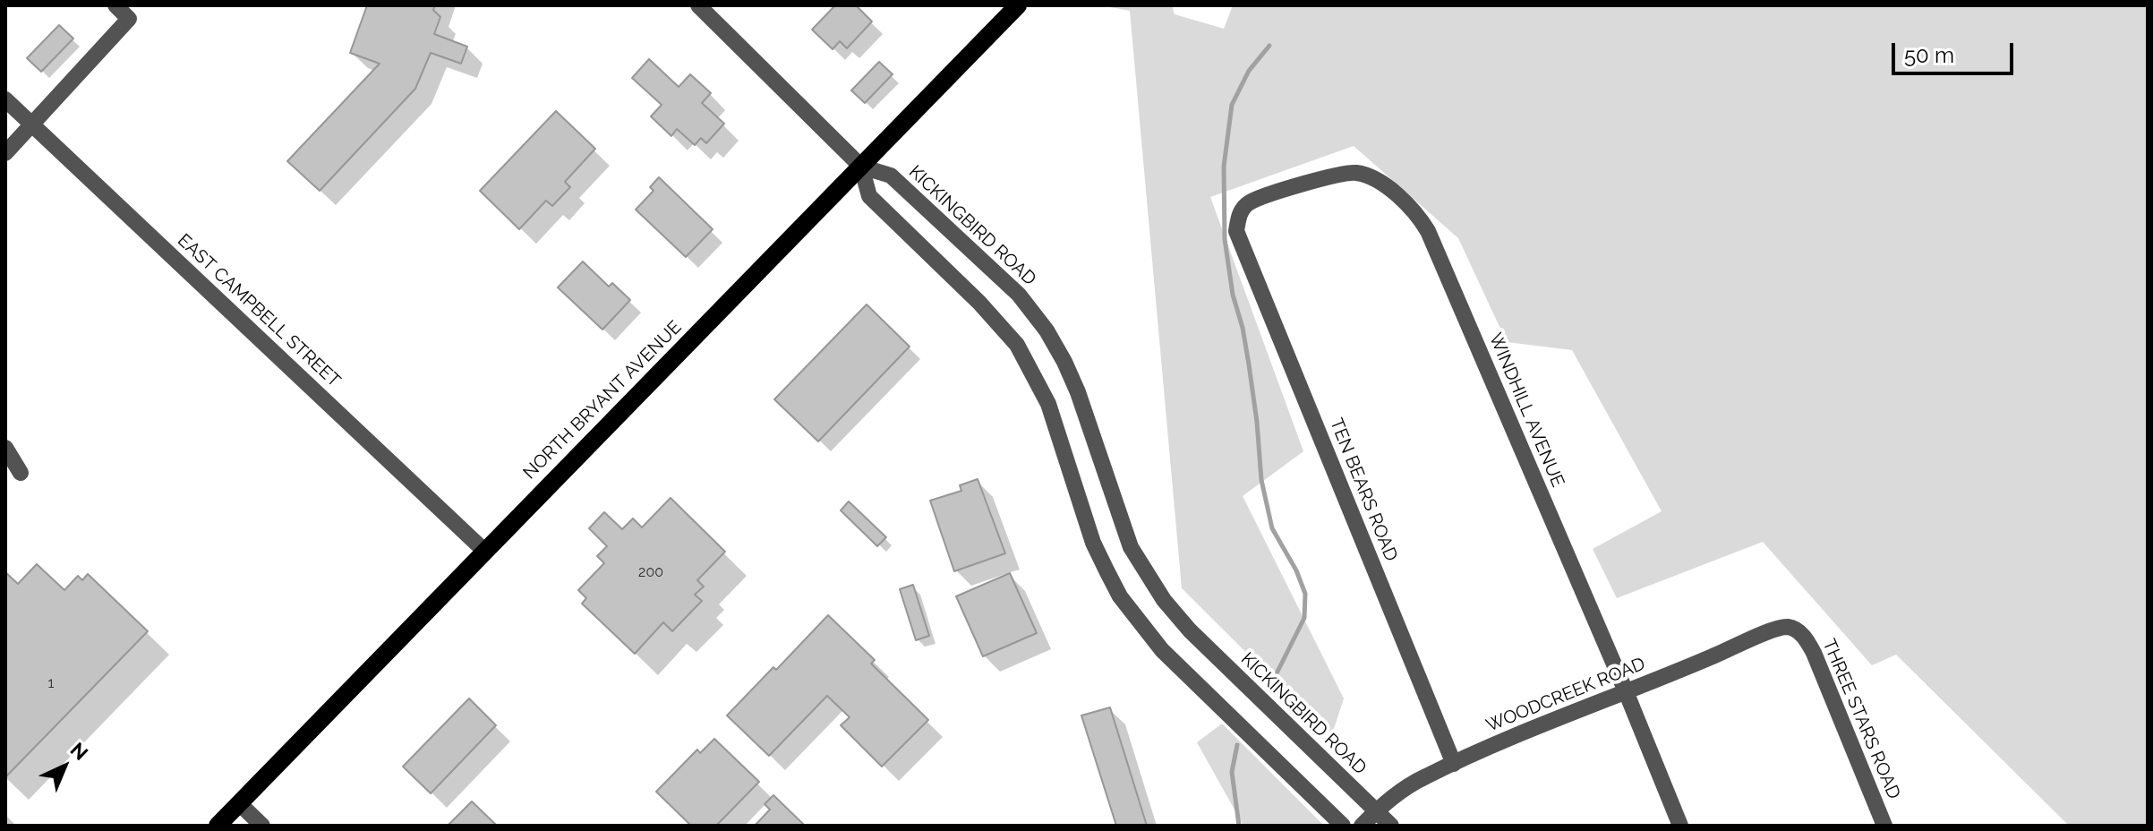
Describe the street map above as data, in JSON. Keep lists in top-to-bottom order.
{
  "streets": {
    "main road": ["NORTH BRYANT AVENUE"],
    "street": [
      "KICKINGBIRD ROAD",
      "EAST CAMPBELL STREET",
      "WINDHILL AVENUE",
      "TEN BEARS ROAD",
      "WOODCREEK ROAD",
      "THREE STARS ROAD"
    ]
  },
  "crossings": [
    ["KICKINGBIRD ROAD", "NORTH BRYANT AVENUE"],
    ["KICKINGBIRD ROAD", "WOODCREEK ROAD"],
    ["EAST CAMPBELL STREET", "NORTH BRYANT AVENUE"],
    ["WINDHILL AVENUE", "TEN BEARS ROAD"],
    ["WINDHILL AVENUE", "WOODCREEK ROAD"],
    ["TEN BEARS ROAD", "WOODCREEK ROAD"],
    ["WOODCREEK ROAD", "THREE STARS ROAD"]
  ],
  "house_numbers": ["200", "1"],
  "scale_bar": "50 m",
  "north": "top right"
}
